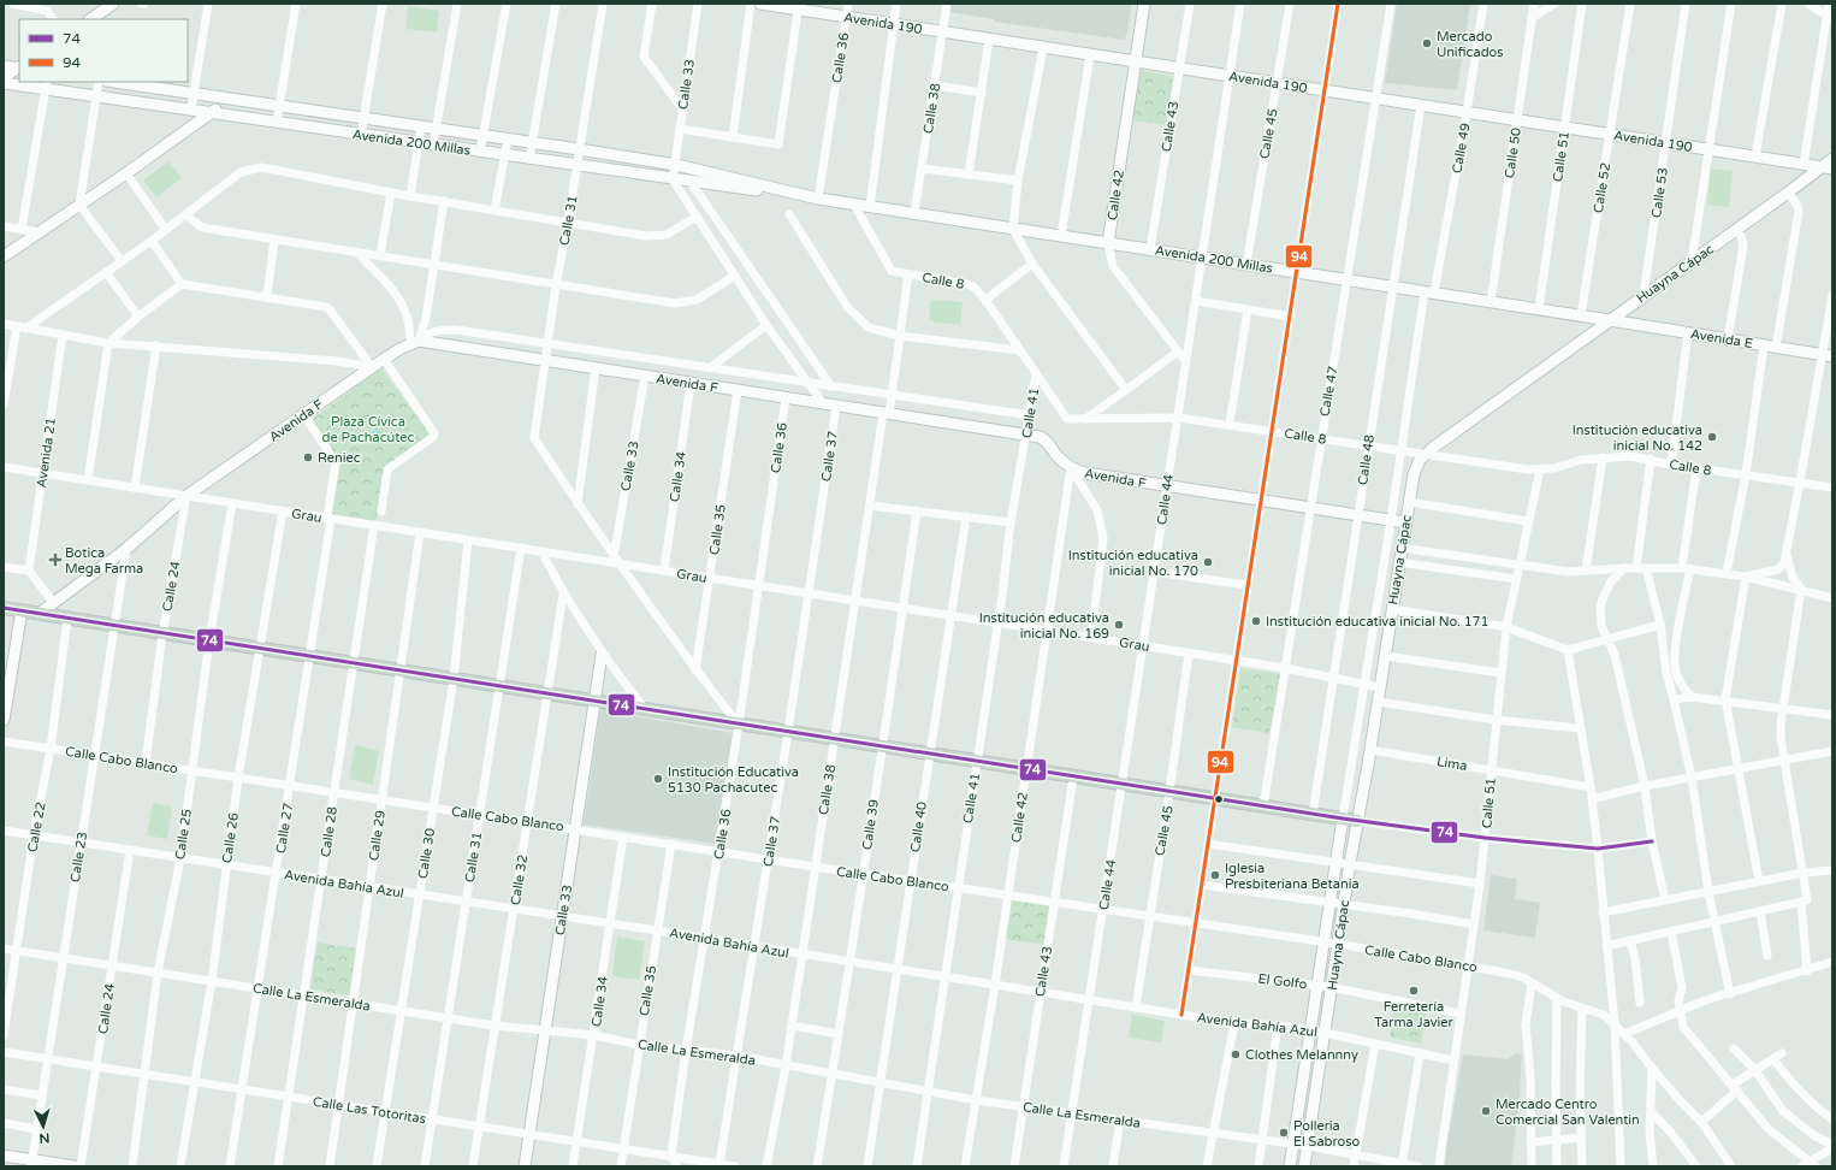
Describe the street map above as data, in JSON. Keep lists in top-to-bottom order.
{
  "streets": {
    "street": [
      "Avenida 190",
      "Calle 36",
      "Calle 33",
      "Calle 38",
      "Calle 43",
      "Calle 45",
      "Avenida 200 Millas",
      "Calle 49",
      "Calle 50",
      "Calle 51",
      "Calle 52",
      "Calle 53",
      "Calle 42",
      "Calle 31",
      "Huayna Cápac",
      "Calle 8",
      "Avenida E",
      "Avenida F",
      "Calle 47",
      "Calle 41",
      "Avenida 21",
      "Calle 37",
      "Calle 48",
      "Calle 34",
      "Calle 44",
      "Grau",
      "Calle 35",
      "Calle 24",
      "Calle Cabo Blanco",
      "Lima",
      "Calle 39",
      "Calle 22",
      "Calle 40",
      "Calle 27",
      "Calle 28",
      "Calle 25",
      "Calle 29",
      "Calle 26",
      "Calle 30",
      "Calle 23",
      "Calle 32",
      "Avenida Bahía Azul",
      "El Golfo",
      "Calle La Esmeralda",
      "Calle Las Totoritas"
    ]
  },
  "crossings": [
    ["Avenida 190", "Calle 36"],
    ["Avenida 190", "Calle 38"],
    ["Avenida 190", "Calle 43"],
    ["Avenida 190", "Calle 45"],
    ["Avenida 190", "Calle 49"],
    ["Avenida 190", "Calle 50"],
    ["Avenida 190", "Calle 51"],
    ["Avenida 190", "Calle 52"],
    ["Avenida 190", "Calle 53"],
    ["Avenida 190", "Calle 42"],
    ["Avenida 190", "Huayna Cápac"],
    ["Avenida 190", "Calle 47"],
    ["Avenida 190", "Calle 48"],
    ["Avenida 190", "Calle 44"],
    ["Calle 36", "Avenida 200 Millas"],
    ["Calle 36", "Avenida F"],
    ["Calle 36", "Grau"],
    ["Calle 36", "Calle Cabo Blanco"],
    ["Calle 36", "Avenida Bahía Azul"],
    ["Calle 36", "Calle La Esmeralda"],
    ["Calle 36", "Calle Las Totoritas"],
    ["Calle 33", "Avenida 200 Millas"],
    ["Calle 33", "Avenida F"],
    ["Calle 33", "Grau"],
    ["Calle 33", "Calle Cabo Blanco"],
    ["Calle 33", "Avenida Bahía Azul"],
    ["Calle 33", "Calle La Esmeralda"],
    ["Calle 33", "Calle Las Totoritas"],
    ["Calle 38", "Avenida 200 Millas"],
    ["Calle 38", "Calle 8"],
    ["Calle 38", "Avenida F"],
    ["Calle 38", "Grau"],
    ["Calle 38", "Calle Cabo Blanco"],
    ["Calle 38", "Avenida Bahía Azul"],
    ["Calle 38", "Calle La Esmeralda"],
    ["Calle 43", "Avenida 200 Millas"],
    ["Calle 43", "Calle Cabo Blanco"],
    ["Calle 43", "Avenida Bahía Azul"],
    ["Calle 43", "Calle La Esmeralda"],
    ["Calle 45", "Avenida 200 Millas"],
    ["Calle 45", "Grau"],
    ["Calle 45", "Calle Cabo Blanco"],
    ["Calle 45", "Avenida Bahía Azul"],
    ["Avenida 200 Millas", "Calle 49"],
    ["Avenida 200 Millas", "Calle 50"],
    ["Avenida 200 Millas", "Calle 51"],
    ["Avenida 200 Millas", "Calle 52"],
    ["Avenida 200 Millas", "Calle 42"],
    ["Avenida 200 Millas", "Calle 31"],
    ["Avenida 200 Millas", "Huayna Cápac"],
    ["Avenida 200 Millas", "Calle 8"],
    ["Avenida 200 Millas", "Avenida E"],
    ["Avenida 200 Millas", "Calle 47"],
    ["Avenida 200 Millas", "Calle 48"],
    ["Avenida 200 Millas", "Calle 44"],
    ["Calle 49", "Huayna Cápac"],
    ["Calle 49", "Calle 8"],
    ["Calle 51", "Calle 8"],
    ["Calle 51", "Calle Cabo Blanco"],
    ["Calle 51", "Lima"],
    ["Calle 51", "Avenida Bahía Azul"],
    ["Calle 51", "El Golfo"],
    ["Calle 53", "Huayna Cápac"],
    ["Calle 42", "Avenida F"],
    ["Calle 42", "Calle 44"],
    ["Calle 42", "Grau"],
    ["Calle 42", "Calle Cabo Blanco"],
    ["Calle 42", "Avenida Bahía Azul"],
    ["Calle 42", "Calle La Esmeralda"],
    ["Calle 31", "Avenida F"],
    ["Calle 31", "Grau"],
    ["Calle 31", "Calle Cabo Blanco"],
    ["Calle 31", "Avenida Bahía Azul"],
    ["Calle 31", "Calle La Esmeralda"],
    ["Calle 31", "Calle Las Totoritas"],
    ["Huayna Cápac", "Calle 8"],
    ["Huayna Cápac", "Avenida E"],
    ["Huayna Cápac", "Avenida F"],
    ["Huayna Cápac", "Grau"],
    ["Huayna Cápac", "Calle Cabo Blanco"],
    ["Huayna Cápac", "Lima"],
    ["Huayna Cápac", "Avenida Bahía Azul"],
    ["Huayna Cápac", "El Golfo"],
    ["Huayna Cápac", "Calle La Esmeralda"],
    ["Calle 8", "Calle 47"],
    ["Calle 8", "Calle 41"],
    ["Calle 8", "Calle 48"],
    ["Calle 8", "Calle 44"],
    ["Avenida F", "Calle 47"],
    ["Avenida F", "Calle 41"],
    ["Avenida F", "Calle 37"],
    ["Avenida F", "Calle 48"],
    ["Avenida F", "Calle 34"],
    ["Avenida F", "Calle 44"],
    ["Avenida F", "Grau"],
    ["Avenida F", "Calle 35"],
    ["Avenida F", "Calle 24"],
    ["Avenida F", "Calle 27"],
    ["Avenida F", "Calle 23"],
    ["Calle 47", "Grau"],
    ["Calle 41", "Grau"],
    ["Calle 41", "Calle Cabo Blanco"],
    ["Calle 41", "Avenida Bahía Azul"],
    ["Calle 41", "Calle La Esmeralda"],
    ["Avenida 21", "Grau"],
    ["Calle 37", "Grau"],
    ["Calle 37", "Calle Cabo Blanco"],
    ["Calle 37", "Avenida Bahía Azul"],
    ["Calle 37", "Calle La Esmeralda"],
    ["Calle 37", "Calle Las Totoritas"],
    ["Calle 48", "Grau"],
    ["Calle 34", "Grau"],
    ["Calle 34", "Calle Cabo Blanco"],
    ["Calle 34", "Avenida Bahía Azul"],
    ["Calle 34", "Calle La Esmeralda"],
    ["Calle 34", "Calle Las Totoritas"],
    ["Calle 44", "Grau"],
    ["Calle 44", "Calle Cabo Blanco"],
    ["Calle 44", "Avenida Bahía Azul"],
    ["Calle 44", "Calle La Esmeralda"],
    ["Grau", "Calle 35"],
    ["Grau", "Calle 24"],
    ["Grau", "Calle 39"],
    ["Grau", "Calle 40"],
    ["Grau", "Calle 27"],
    ["Grau", "Calle 28"],
    ["Grau", "Calle 25"],
    ["Grau", "Calle 29"],
    ["Grau", "Calle 26"],
    ["Grau", "Calle 30"],
    ["Calle 35", "Calle Cabo Blanco"],
    ["Calle 35", "Avenida Bahía Azul"],
    ["Calle 35", "Calle La Esmeralda"],
    ["Calle 35", "Calle Las Totoritas"],
    ["Calle 24", "Calle Cabo Blanco"],
    ["Calle 24", "Avenida Bahía Azul"],
    ["Calle 24", "Calle La Esmeralda"],
    ["Calle 24", "Calle Las Totoritas"],
    ["Calle Cabo Blanco", "Calle 39"],
    ["Calle Cabo Blanco", "Calle 22"],
    ["Calle Cabo Blanco", "Calle 40"],
    ["Calle Cabo Blanco", "Calle 27"],
    ["Calle Cabo Blanco", "Calle 28"],
    ["Calle Cabo Blanco", "Calle 25"],
    ["Calle Cabo Blanco", "Calle 29"],
    ["Calle Cabo Blanco", "Calle 26"],
    ["Calle Cabo Blanco", "Calle 30"],
    ["Calle Cabo Blanco", "Calle 23"],
    ["Calle Cabo Blanco", "Calle 32"],
    ["Calle 39", "Avenida Bahía Azul"],
    ["Calle 39", "Calle La Esmeralda"],
    ["Calle 22", "Avenida Bahía Azul"],
    ["Calle 22", "Calle La Esmeralda"],
    ["Calle 40", "Avenida Bahía Azul"],
    ["Calle 40", "Calle La Esmeralda"],
    ["Calle 27", "Avenida Bahía Azul"],
    ["Calle 27", "Calle La Esmeralda"],
    ["Calle 27", "Calle Las Totoritas"],
    ["Calle 28", "Avenida Bahía Azul"],
    ["Calle 28", "Calle La Esmeralda"],
    ["Calle 28", "Calle Las Totoritas"],
    ["Calle 25", "Avenida Bahía Azul"],
    ["Calle 25", "Calle La Esmeralda"],
    ["Calle 25", "Calle Las Totoritas"],
    ["Calle 29", "Avenida Bahía Azul"],
    ["Calle 29", "Calle La Esmeralda"],
    ["Calle 29", "Calle Las Totoritas"],
    ["Calle 26", "Avenida Bahía Azul"],
    ["Calle 26", "Calle La Esmeralda"],
    ["Calle 26", "Calle Las Totoritas"],
    ["Calle 30", "Avenida Bahía Azul"],
    ["Calle 30", "Calle La Esmeralda"],
    ["Calle 30", "Calle Las Totoritas"],
    ["Calle 23", "Avenida Bahía Azul"],
    ["Calle 23", "Calle La Esmeralda"],
    ["Calle 23", "Calle Las Totoritas"],
    ["Calle 32", "Avenida Bahía Azul"],
    ["Calle 32", "Calle La Esmeralda"],
    ["Calle 32", "Calle Las Totoritas"]
  ],
  "parks": ["Plaza Cívica de Pachacútec"],
  "places": {
    "other": [
      "Mercado Unificados",
      "Institución educativa inicial No. 142",
      "Reniec",
      "Institución educativa inicial No. 170",
      "Institución educativa inicial No. 171",
      "Institución educativa inicial No. 169",
      "Institución Educativa 5130 Pachacutec",
      "Iglesia Presbiteriana Betania",
      "Ferretería Tarma Javier",
      "Clothes Melannny",
      "Mercado Centro Comercial San Valentin",
      "Polleria El Sabroso"
    ],
    "health": ["Botica Mega Farma"]
  },
  "lines": ["transit line 94", "transit line 74"],
  "legend": ["74", "94"],
  "north": "bottom"
}
